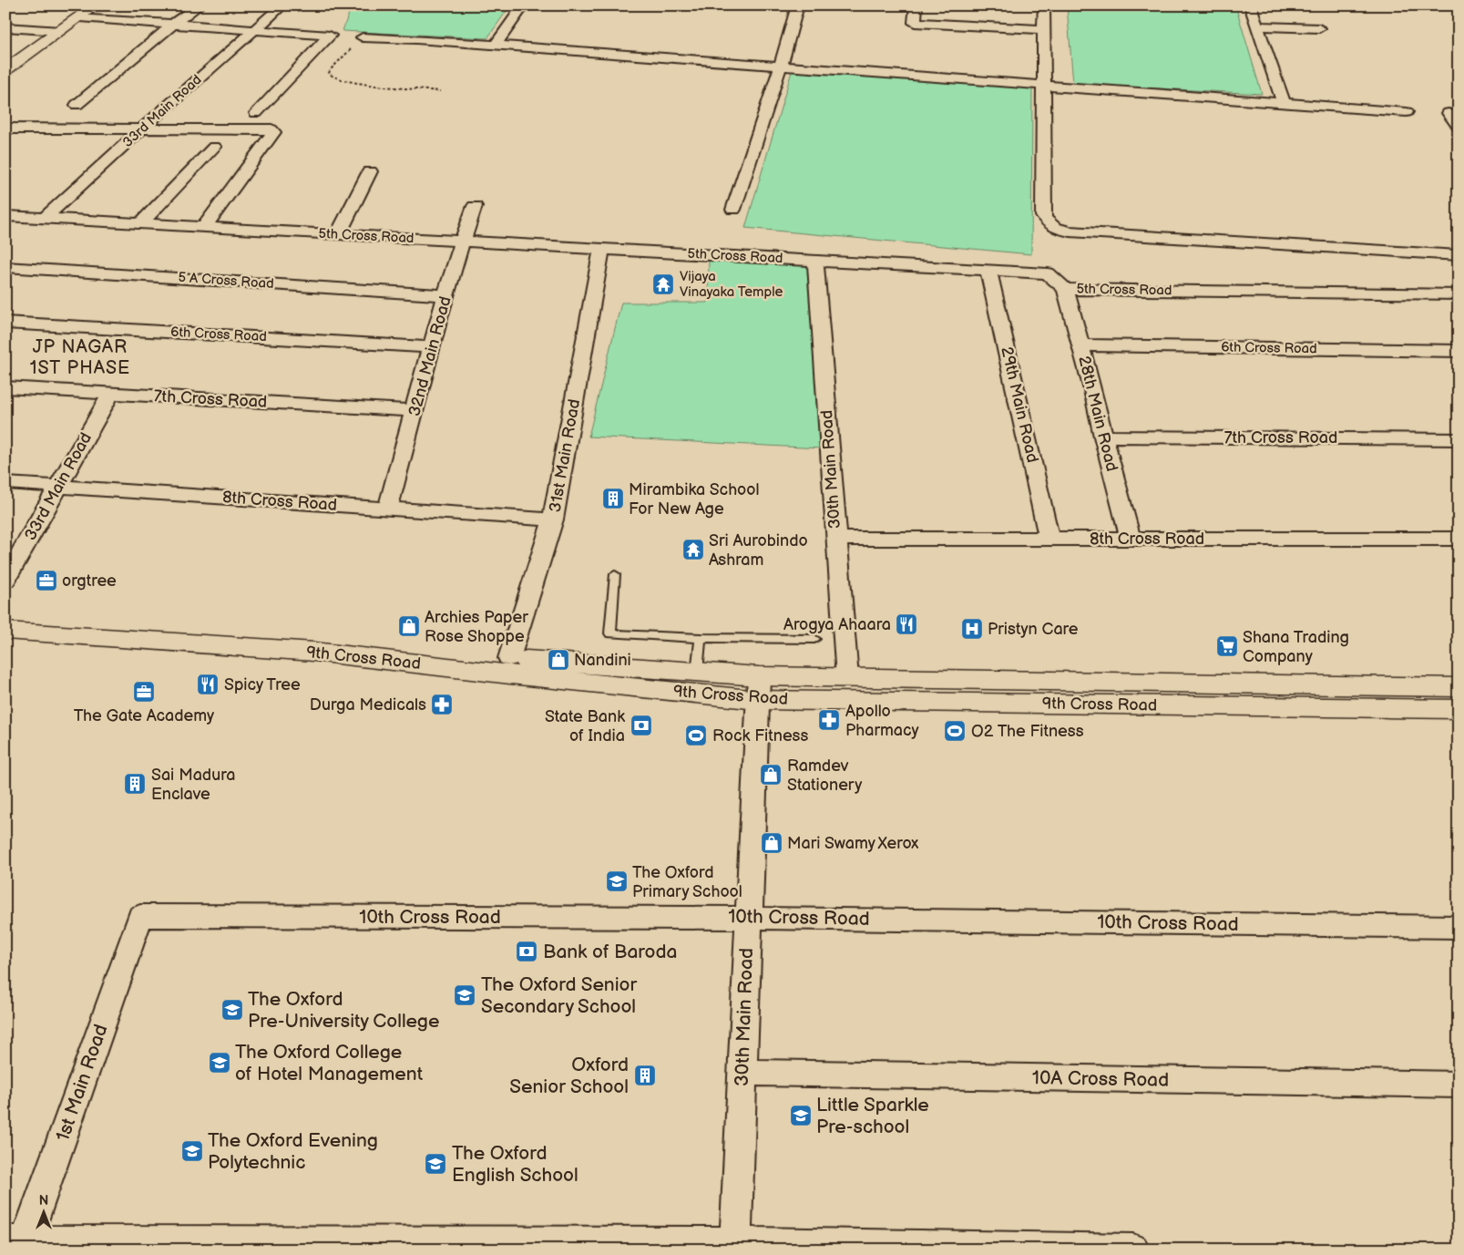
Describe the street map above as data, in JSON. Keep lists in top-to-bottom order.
{
  "streets": {
    "main road": ["9th Cross Road"],
    "street": [
      "33rd Main Road",
      "5th Cross Road",
      "5 A Cross Road",
      "6th Cross Road",
      "32nd Main Road",
      "7th Cross Road",
      "29th Main Road",
      "28th Main Road",
      "31st Main Road",
      "30th Main Road",
      "8th Cross Road",
      "10th Cross Road",
      "10A Cross Road",
      "1st Main Road"
    ]
  },
  "crossings": [
    ["33rd Main Road", "5th Cross Road"],
    ["33rd Main Road", "7th Cross Road"],
    ["33rd Main Road", "8th Cross Road"],
    ["5th Cross Road", "32nd Main Road"],
    ["5th Cross Road", "29th Main Road"],
    ["5th Cross Road", "28th Main Road"],
    ["5th Cross Road", "31st Main Road"],
    ["5th Cross Road", "30th Main Road"],
    ["5 A Cross Road", "32nd Main Road"],
    ["6th Cross Road", "32nd Main Road"],
    ["6th Cross Road", "28th Main Road"],
    ["32nd Main Road", "7th Cross Road"],
    ["32nd Main Road", "8th Cross Road"],
    ["7th Cross Road", "28th Main Road"],
    ["29th Main Road", "8th Cross Road"],
    ["28th Main Road", "8th Cross Road"],
    ["31st Main Road", "8th Cross Road"],
    ["31st Main Road", "9th Cross Road"],
    ["30th Main Road", "8th Cross Road"],
    ["30th Main Road", "9th Cross Road"],
    ["30th Main Road", "10th Cross Road"],
    ["30th Main Road", "10A Cross Road"],
    ["10th Cross Road", "1st Main Road"]
  ],
  "districts": ["JP NAGAR 1ST PHASE"],
  "places": {
    "temple": ["Vijaya Vinayaka Temple", "Sri Aurobindo Ashram"],
    "building": ["Mirambika School For New Age", "Sai Madura Enclave", "Oxford Senior School"],
    "office": ["orgtree", "The Gate Academy"],
    "restaurant": ["Arogya Ahaara", "Spicy Tree"],
    "shop": [
      "Archies Paper Rose Shoppe",
      "Nandini",
      "Ramdev Stationery",
      "Mari Swamy Xerox"
    ],
    "hospital": ["Pristyn Care"],
    "supermarket": ["Shana Trading Company"],
    "pharmacy": ["Durga Medicals", "Apollo Pharmacy"],
    "bank": ["State Bank of India", "Bank of Baroda"],
    "sports": ["O2 The Fitness", "Rock Fitness"],
    "school or university": [
      "The Oxford Primary School",
      "The Oxford Senior Secondary School",
      "The Oxford Pre-University College",
      "The Oxford College of Hotel Management",
      "Little Sparkle Pre-school",
      "The Oxford Evening Polytechnic",
      "The Oxford English School"
    ]
  },
  "north": "top"
}
